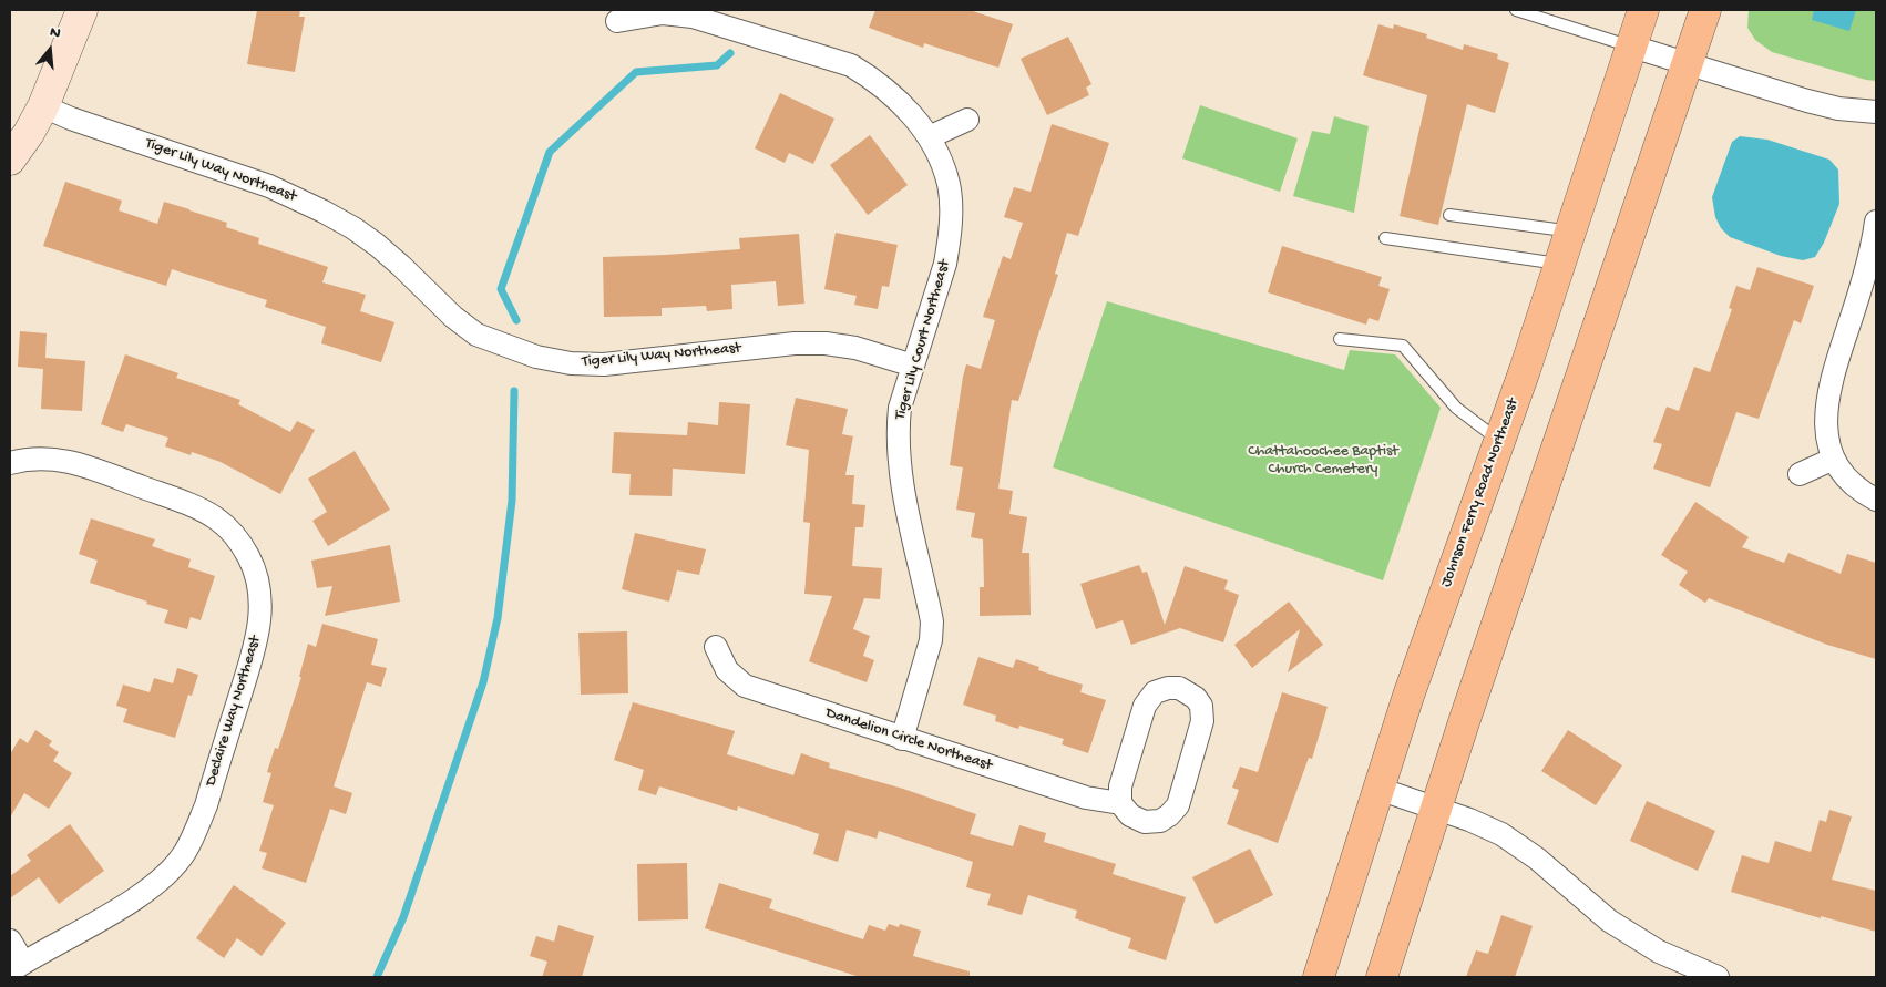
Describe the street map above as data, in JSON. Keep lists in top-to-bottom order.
{
  "streets": {
    "main road": ["Johnson Ferry Road Northeast"],
    "street": [
      "Tiger Lily Way Northeast",
      "Tiger Lily Court Northeast",
      "Declaire Way Northeast",
      "Dandelion Circle Northeast"
    ]
  },
  "crossings": [
    ["Tiger Lily Way Northeast", "Tiger Lily Court Northeast"],
    ["Tiger Lily Court Northeast", "Dandelion Circle Northeast"]
  ],
  "parks": ["Chattahoochee Baptist Church Cemetery"],
  "north": "top"
}
